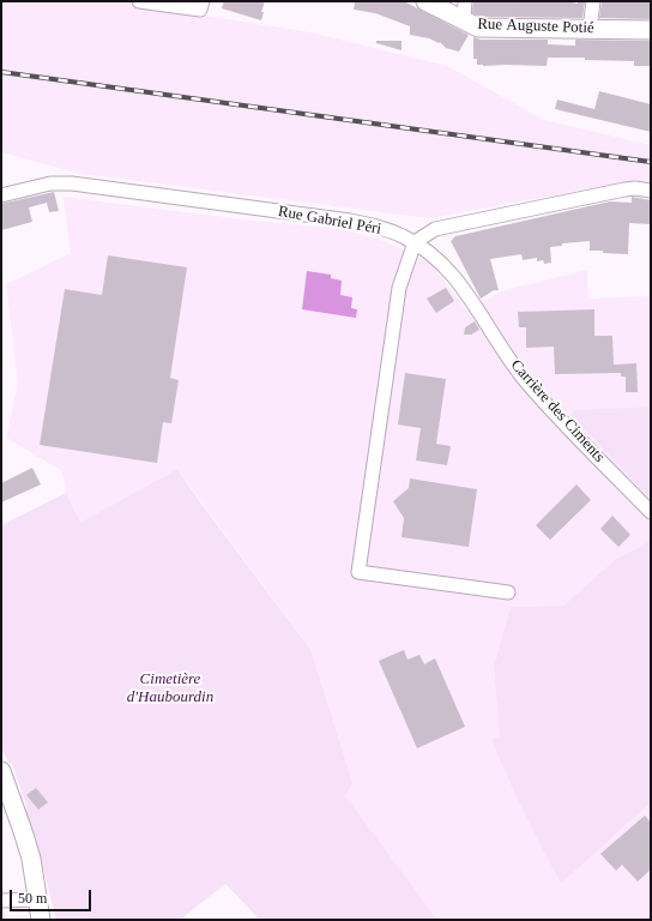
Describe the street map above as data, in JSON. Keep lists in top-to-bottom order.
{
  "streets": {
    "street": ["Rue Auguste Potié", "Rue Gabriel Péri", "Carrière des Ciments"]
  },
  "crossings": [
    ["Rue Gabriel Péri", "Carrière des Ciments"]
  ],
  "parks": ["Cimetière d'Haubourdin"],
  "scale_bar": "50 m"
}
